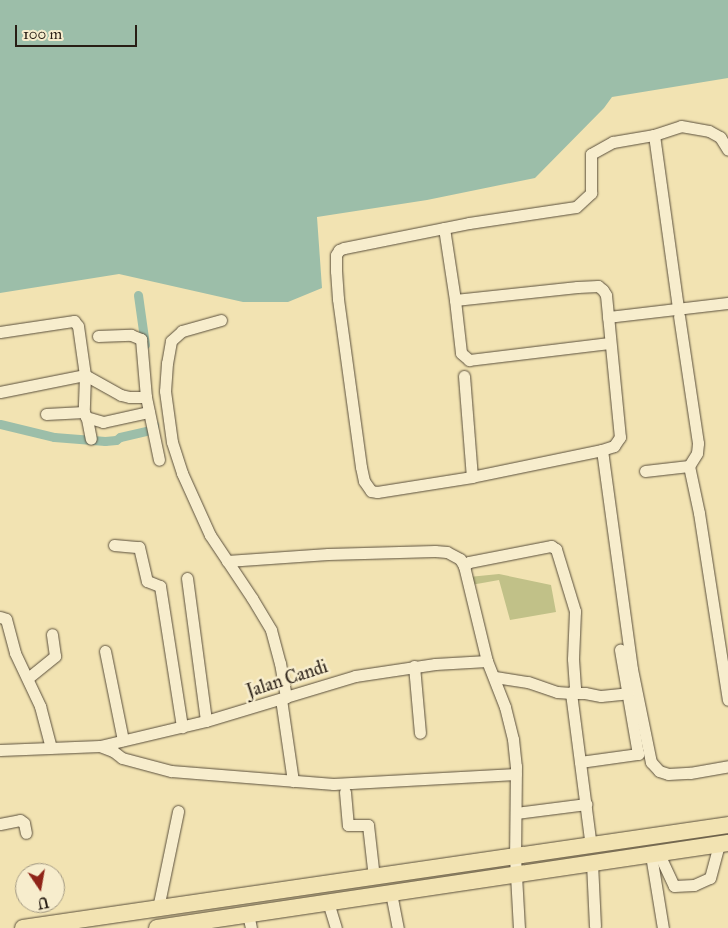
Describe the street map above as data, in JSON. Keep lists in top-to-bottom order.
{
  "streets": {
    "street": ["Jalan Candi"]
  },
  "scale_bar": "100 m",
  "north": "bottom"
}
